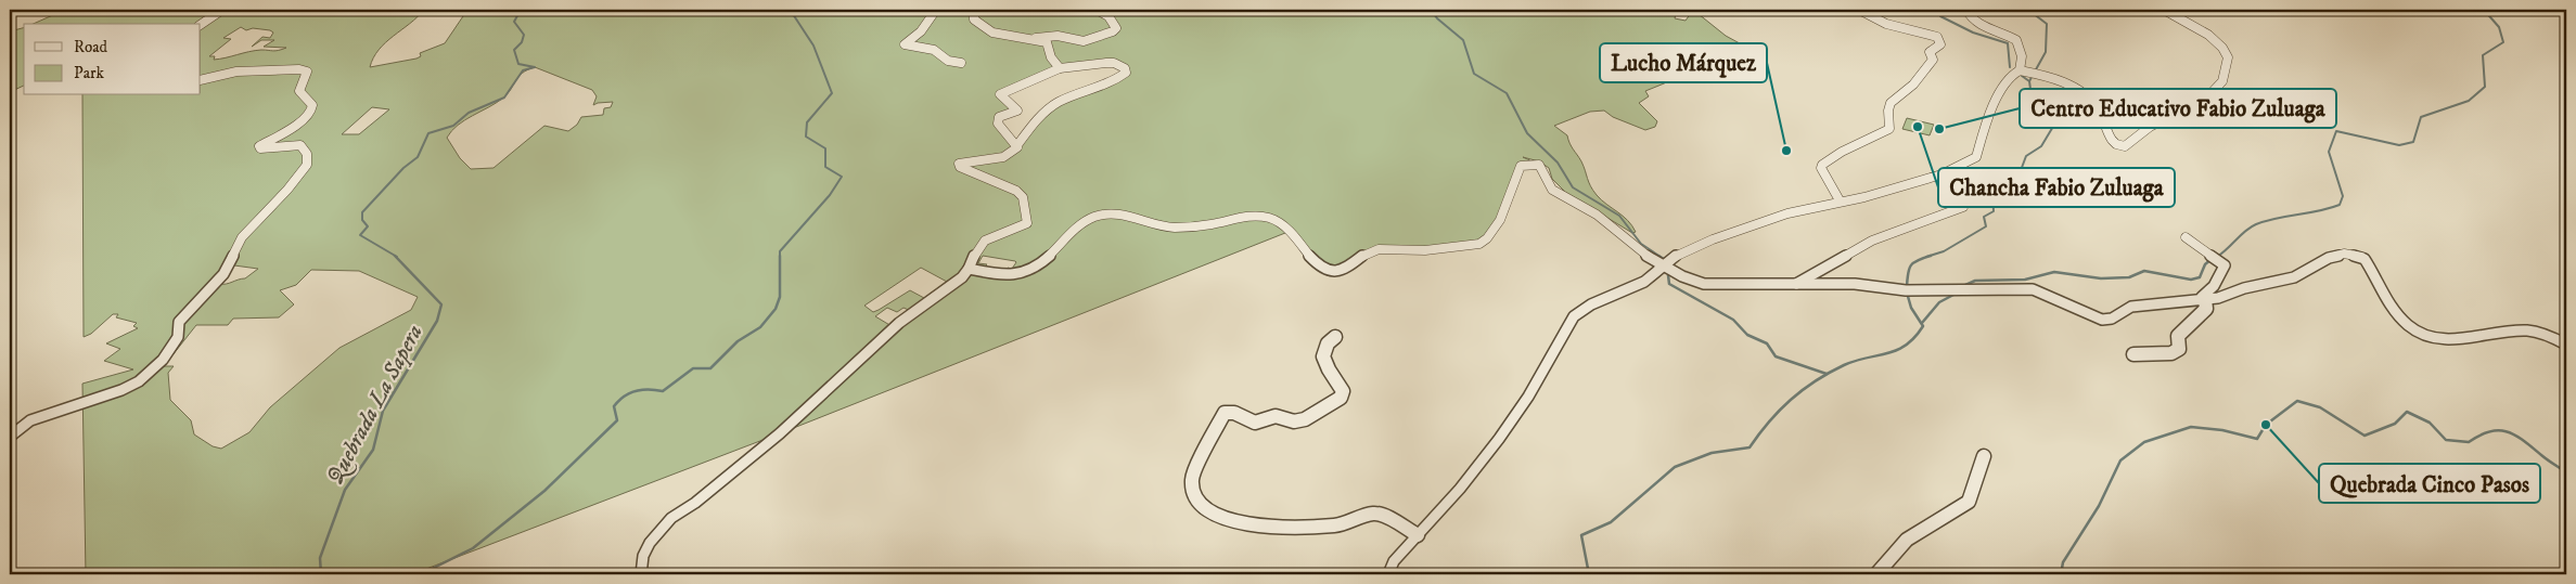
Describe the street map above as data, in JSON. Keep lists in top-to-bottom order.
{
  "water": ["Quebrada La Sapera"],
  "places": [
    "Chancha Fabio Zuluaga",
    "Centro Educativo Fabio Zuluaga",
    "Lucho Márquez",
    "Quebrada Cinco Pasos"
  ],
  "legend": ["Road", "Park"]
}
